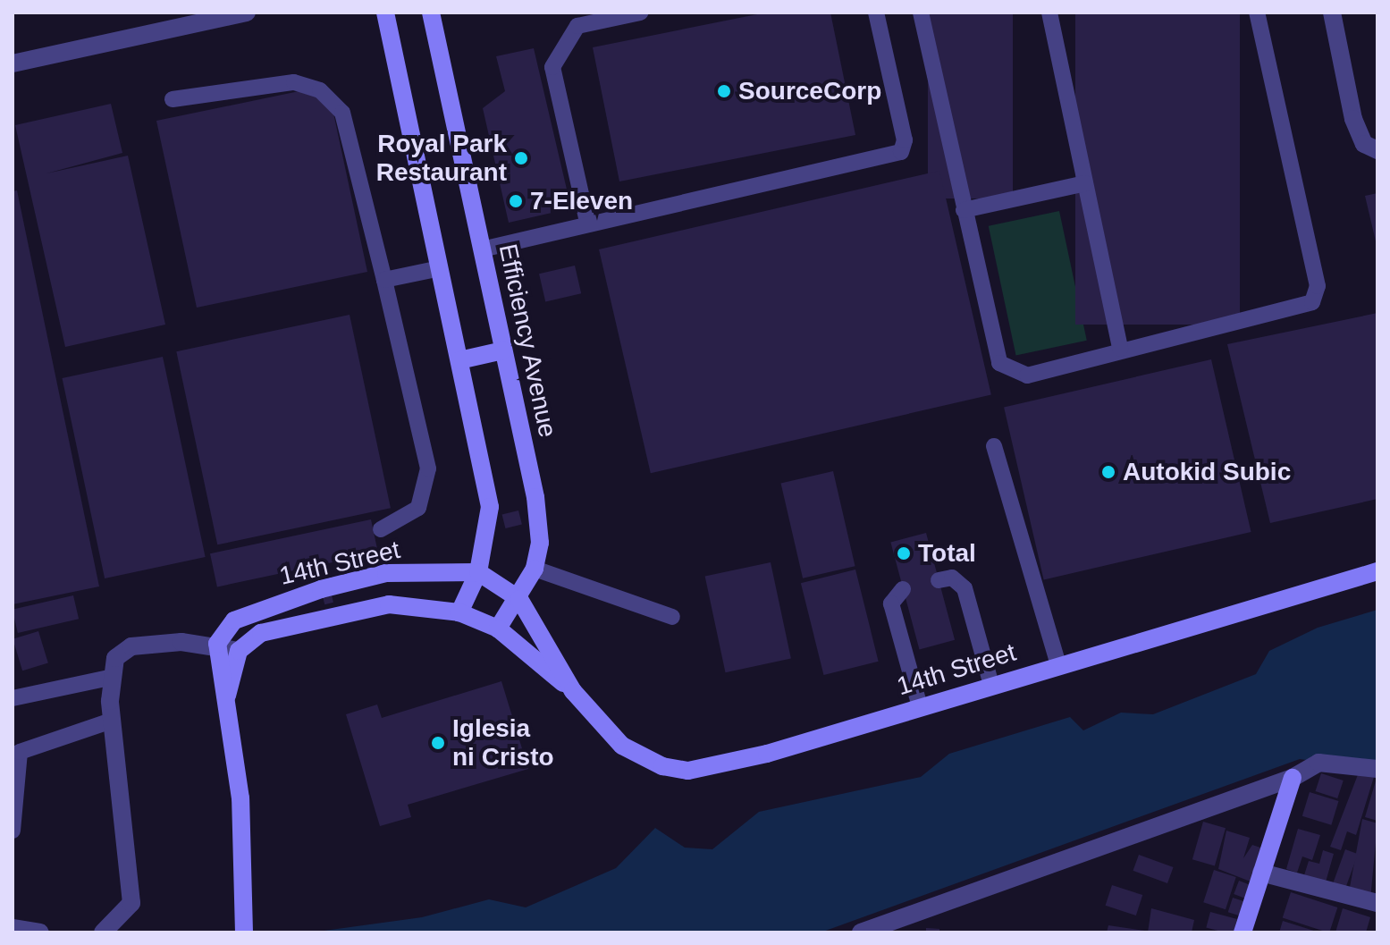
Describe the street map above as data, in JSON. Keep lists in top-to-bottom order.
{
  "streets": {
    "main road": ["Efficiency Avenue", "14th Street"]
  },
  "crossings": [
    ["Efficiency Avenue", "14th Street"]
  ],
  "places": [
    "SourceCorp",
    "Royal Park Restaurant",
    "7-Eleven",
    "Autokid Subic",
    "Total",
    "Iglesia ni Cristo"
  ]
}
